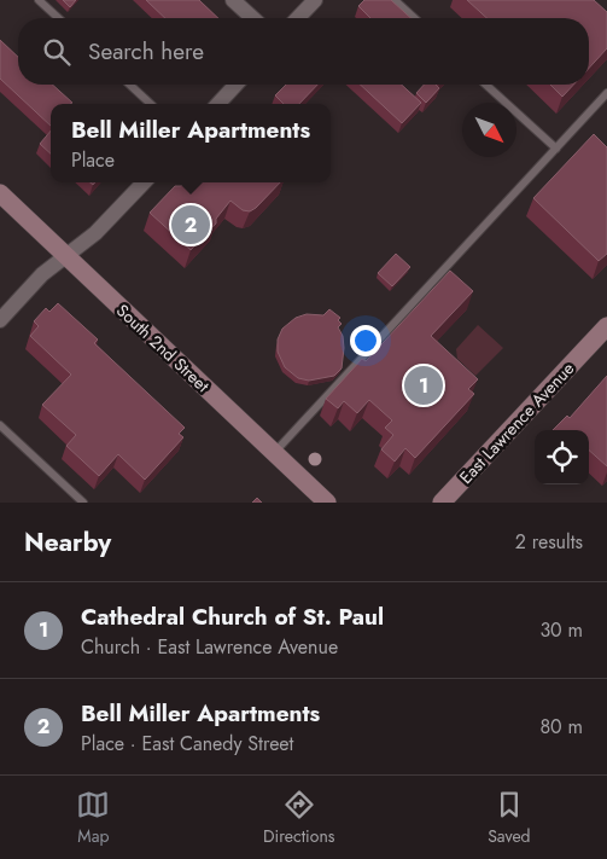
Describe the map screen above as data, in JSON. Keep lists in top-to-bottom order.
{
  "streets": {
    "main road": ["South 2nd Street", "East Lawrence Avenue"]
  },
  "north": "bottom right",
  "page": {
    "search": "Search here",
    "popup": ["Bell Miller Apartments", "Place"],
    "pins": ["2", "1"],
    "heading": ["Nearby", "2 results"],
    "list": [
      {
        "mark": "1",
        "name": "Cathedral Church of St. Paul",
        "note": "Church · East Lawrence Avenue",
        "value": "30 m"
      },
      {
        "mark": "2",
        "name": "Bell Miller Apartments",
        "note": "Place · East Canedy Street",
        "value": "80 m"
      }
    ],
    "nav": ["Map", "Directions", "Saved"]
  }
}
